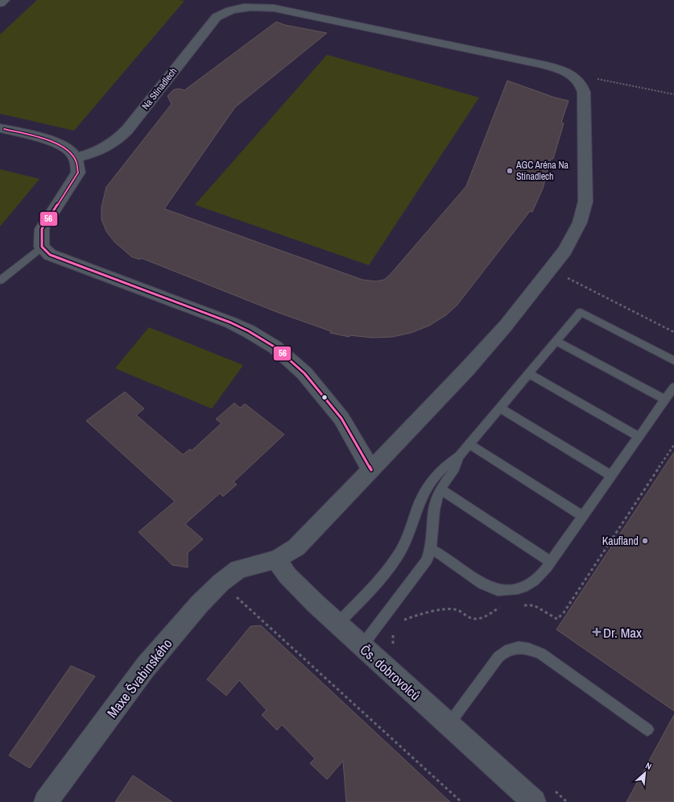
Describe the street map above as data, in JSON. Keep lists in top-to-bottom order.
{
  "streets": {
    "street": ["Na Stínadlech", "Čs. dobrovolců", "Maxe Švabinského"]
  },
  "crossings": [
    ["Čs. dobrovolců", "Maxe Švabinského"]
  ],
  "places": {
    "other": ["AGC Aréna Na Stínadlech", "Kaufland"],
    "health": ["Dr. Max"]
  },
  "lines": ["transit line 56"],
  "north": "top right"
}
